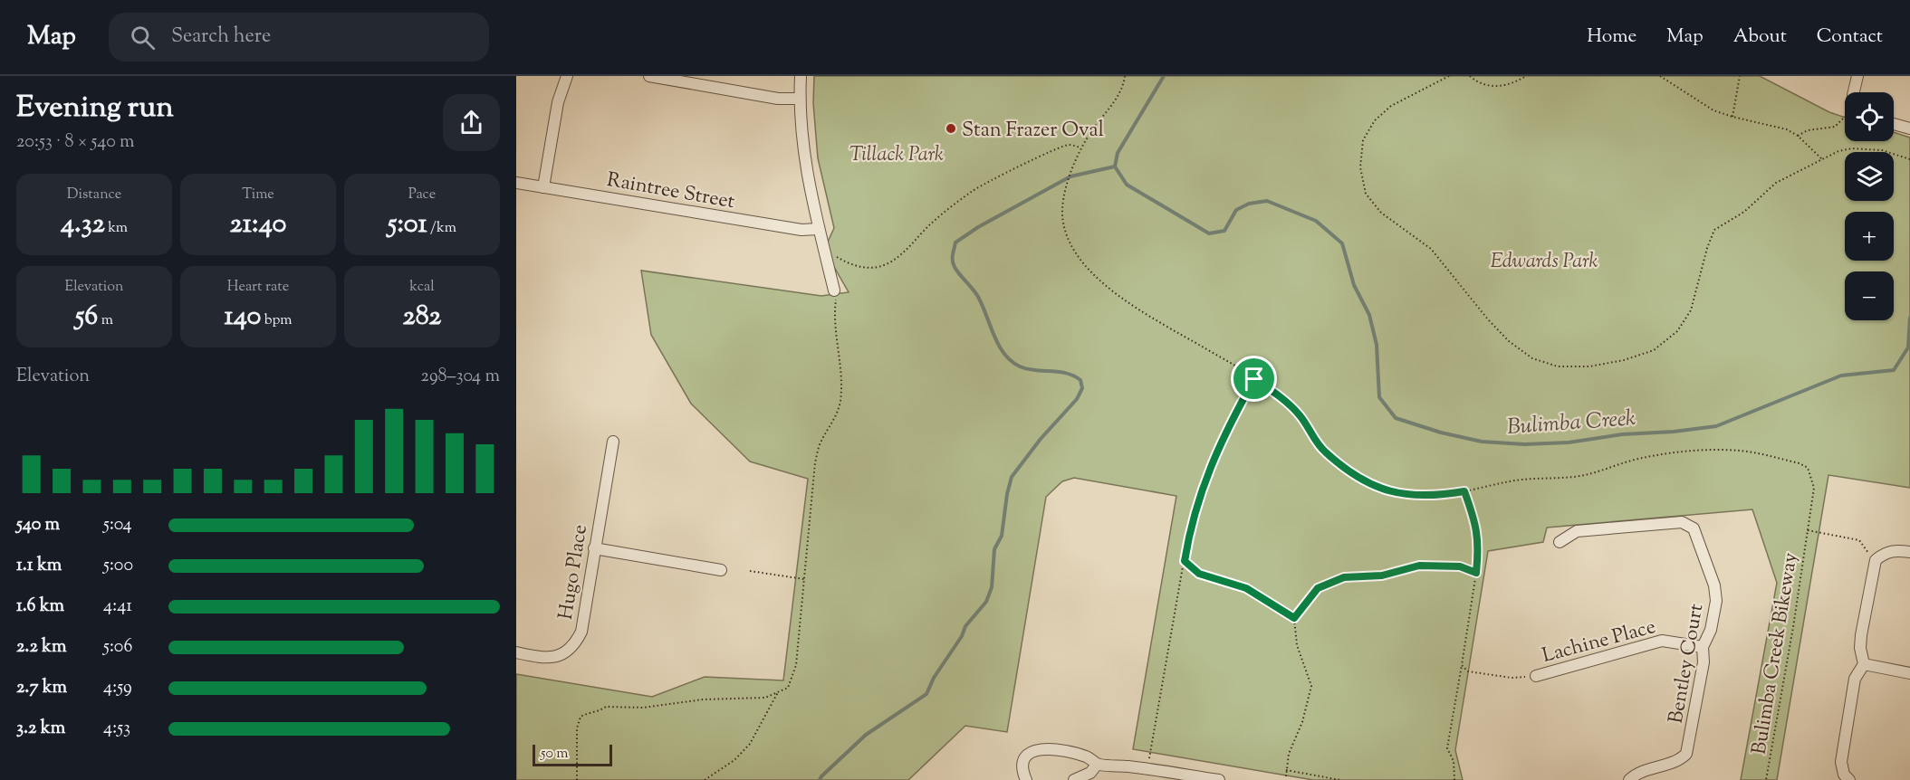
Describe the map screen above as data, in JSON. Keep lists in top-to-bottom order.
{
  "streets": {
    "street": [
      "Raintree Street",
      "Hugo Place",
      "Lachine Place",
      "Bentley Court"
    ],
    "path": ["Bulimba Creek Bikeway"]
  },
  "crossings": [
    ["Lachine Place", "Bentley Court"]
  ],
  "water": ["Bulimba Creek"],
  "parks": ["Tillack Park", "Edwards Park"],
  "places": ["Stan Frazer Oval"],
  "scale_bar": "50 m",
  "page": {
    "header": "Map",
    "search": "Search here",
    "nav": [
      "Home",
      "Map",
      "About",
      "Contact"
    ],
    "heading": ["Evening run", "20:53 · 8 × 540 m"],
    "map_buttons": ["+", "−"],
    "stats": [
      ["Distance", "4.32 km"],
      ["Time", "21:40"],
      ["Pace", "5:01 /km"],
      ["Elevation", "56 m"],
      ["Heart rate", "140 bpm"],
      ["kcal", "282"]
    ],
    "chart": ["Elevation", "298–304 m"],
    "list": [
      {
        "name": "540 m",
        "note": "5:04"
      },
      {
        "name": "1.1 km",
        "note": "5:00"
      },
      {
        "name": "1.6 km",
        "note": "4:41"
      },
      {
        "name": "2.2 km",
        "note": "5:06"
      },
      {
        "name": "2.7 km",
        "note": "4:59"
      },
      {
        "name": "3.2 km",
        "note": "4:53"
      }
    ],
    "scale": "50 m"
  }
}
